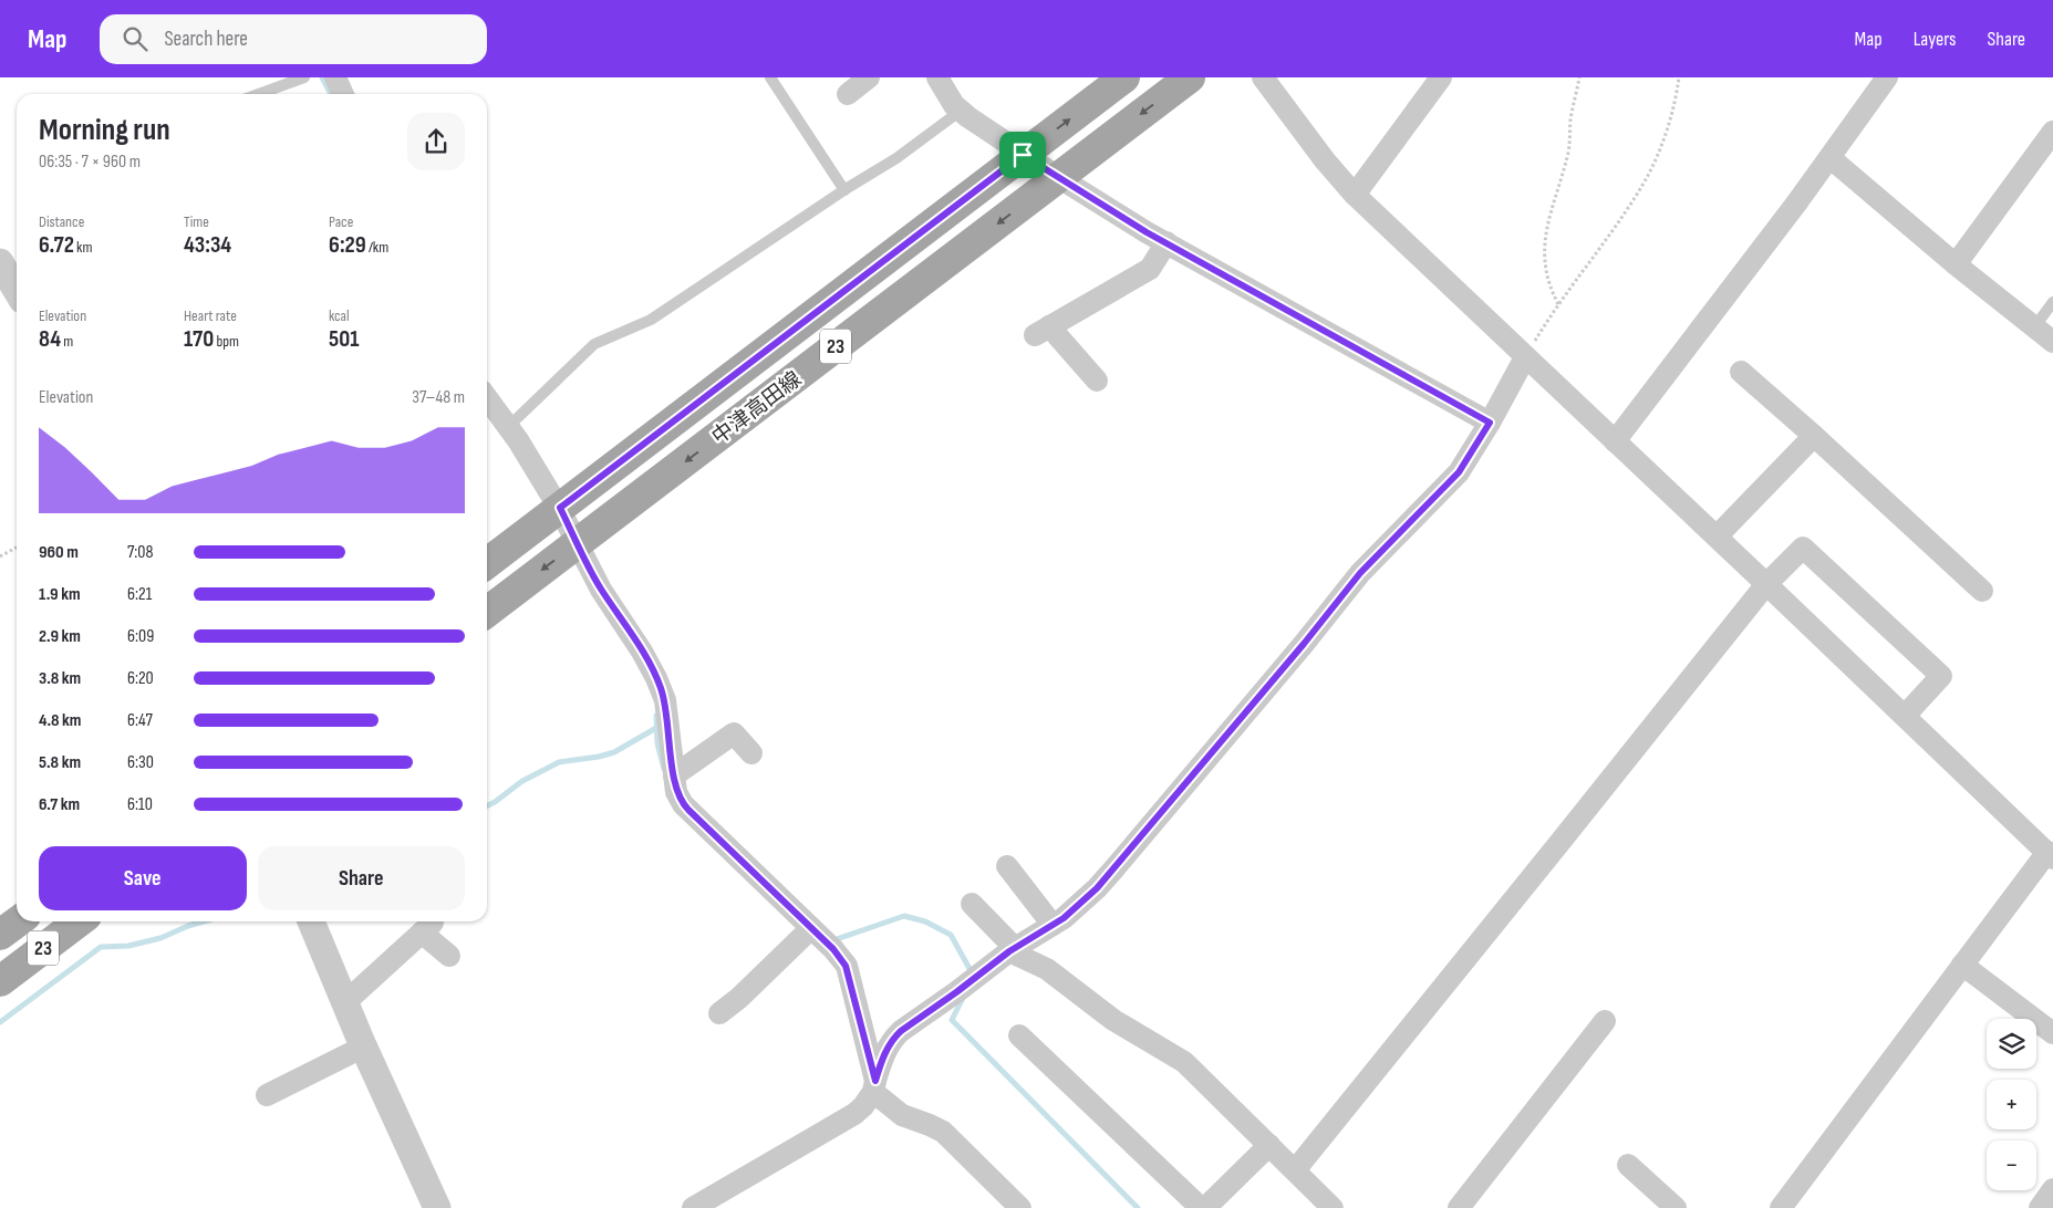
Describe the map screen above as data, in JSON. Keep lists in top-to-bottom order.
{
  "streets": {
    "main road": ["23", "中津高田線"]
  },
  "page": {
    "header": "Map",
    "search": "Search here",
    "nav": ["Map", "Layers", "Share"],
    "heading": ["Morning run", "06:35 · 7 × 960 m"],
    "stats": [
      ["Distance", "6.72 km"],
      ["Time", "43:34"],
      ["Pace", "6:29 /km"],
      ["Elevation", "84 m"],
      ["Heart rate", "170 bpm"],
      ["kcal", "501"]
    ],
    "chart": ["Elevation", "37–48 m"],
    "list": [
      {
        "name": "960 m",
        "note": "7:08"
      },
      {
        "name": "1.9 km",
        "note": "6:21"
      },
      {
        "name": "2.9 km",
        "note": "6:09"
      },
      {
        "name": "3.8 km",
        "note": "6:20"
      },
      {
        "name": "4.8 km",
        "note": "6:47"
      },
      {
        "name": "5.8 km",
        "note": "6:30"
      },
      {
        "name": "6.7 km",
        "note": "6:10"
      }
    ],
    "buttons": ["Save", "Share"],
    "map_buttons": ["+", "−"]
  }
}
